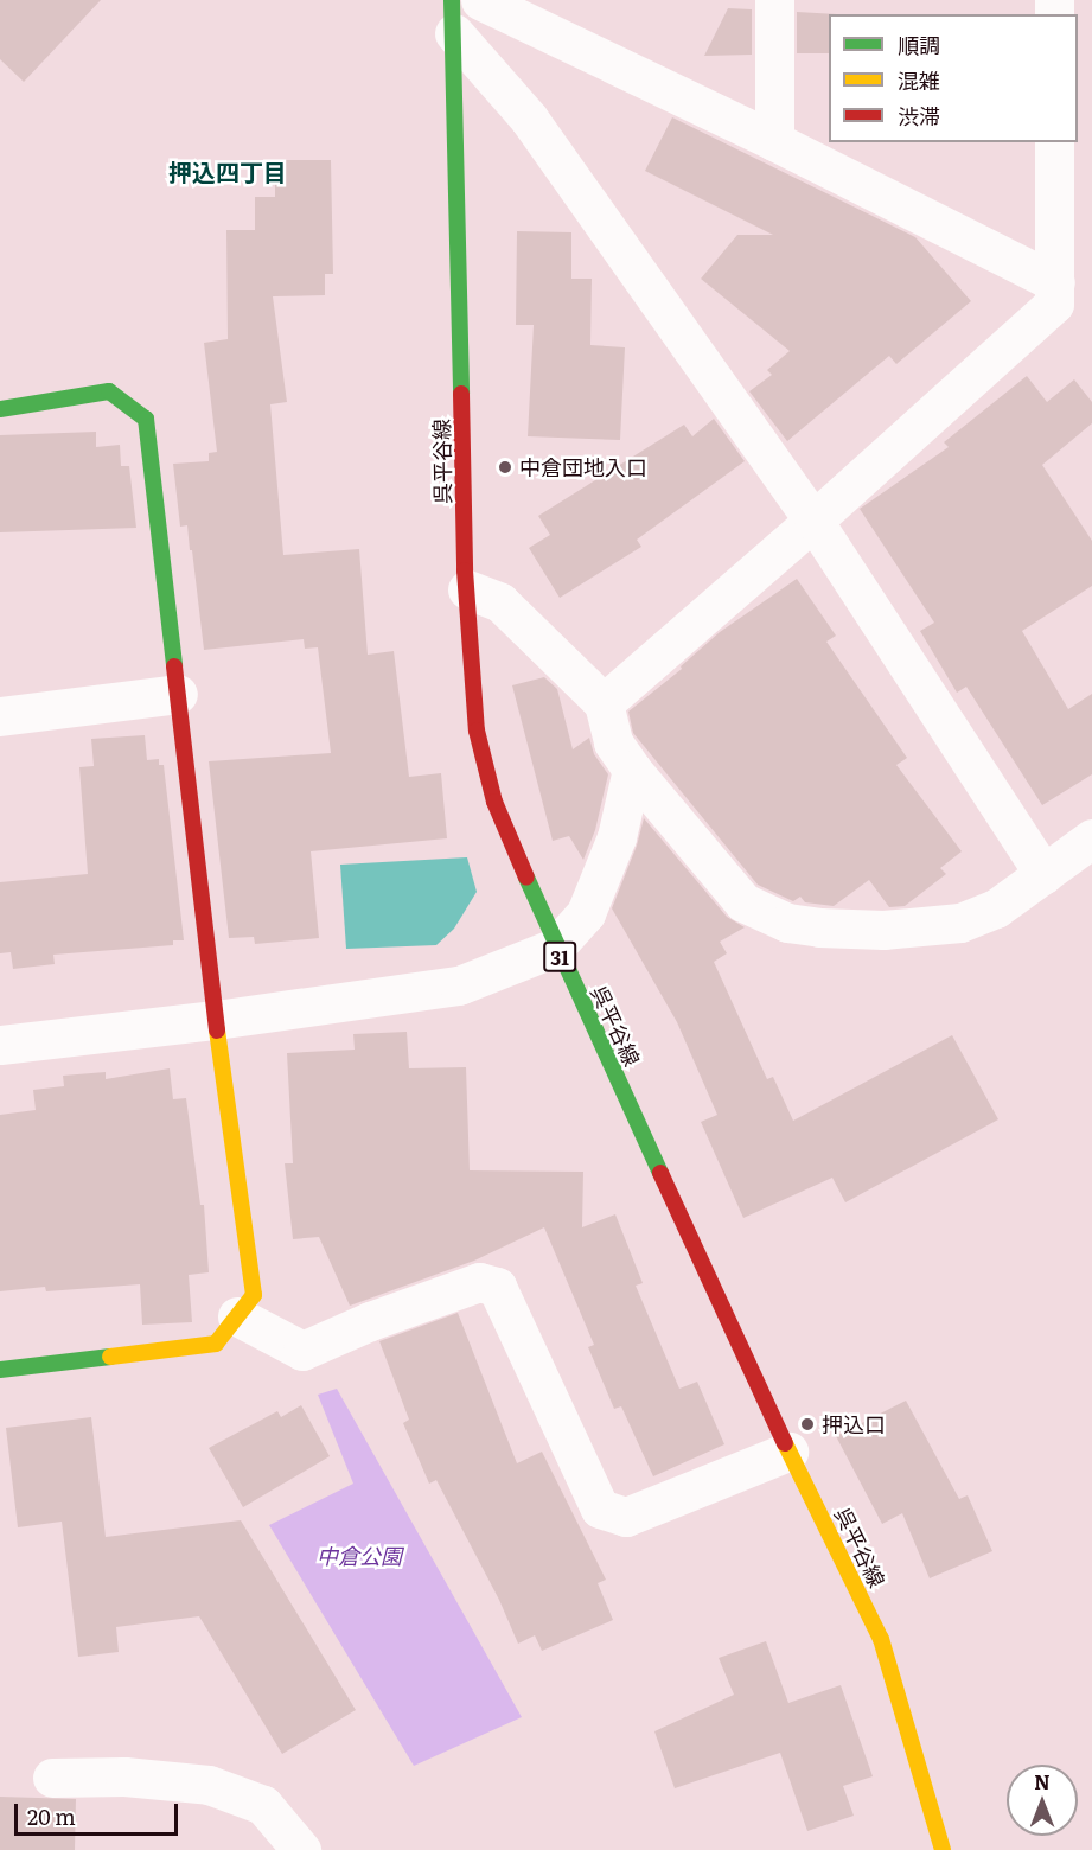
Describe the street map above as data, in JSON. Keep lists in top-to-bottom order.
{
  "streets": {
    "main road": ["呉平谷線", "31"]
  },
  "districts": ["押込四丁目"],
  "parks": ["中倉公園"],
  "places": ["中倉団地入口", "押込口"],
  "legend": ["順調", "混雑", "渋滞"],
  "scale_bar": "20 m",
  "north": "top"
}
